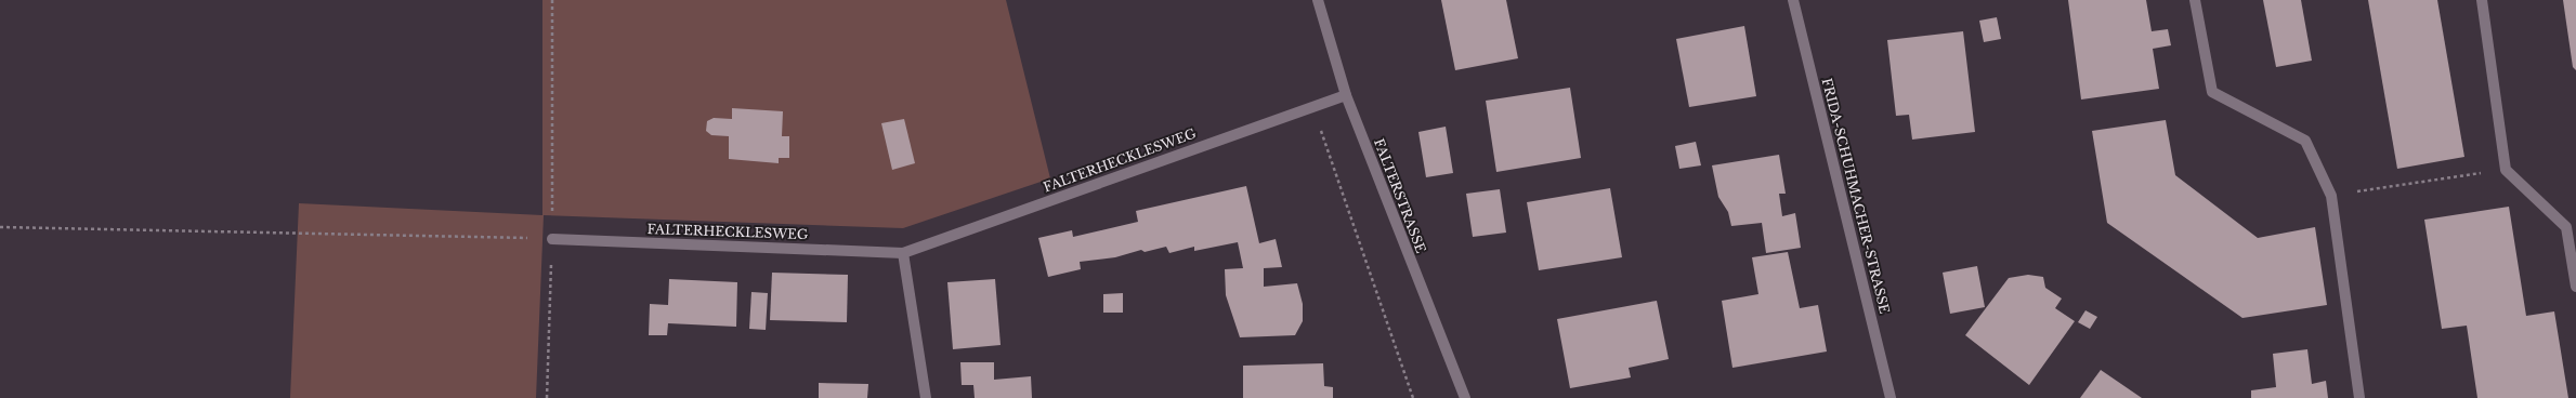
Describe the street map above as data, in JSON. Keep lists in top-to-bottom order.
{
  "streets": {
    "street": ["FALTERHECKLESWEG", "FALTERSTRASSE", "FRIDA-SCHUHMACHER-STRASSE"]
  },
  "crossings": [
    ["FALTERHECKLESWEG", "FALTERSTRASSE"]
  ]
}
